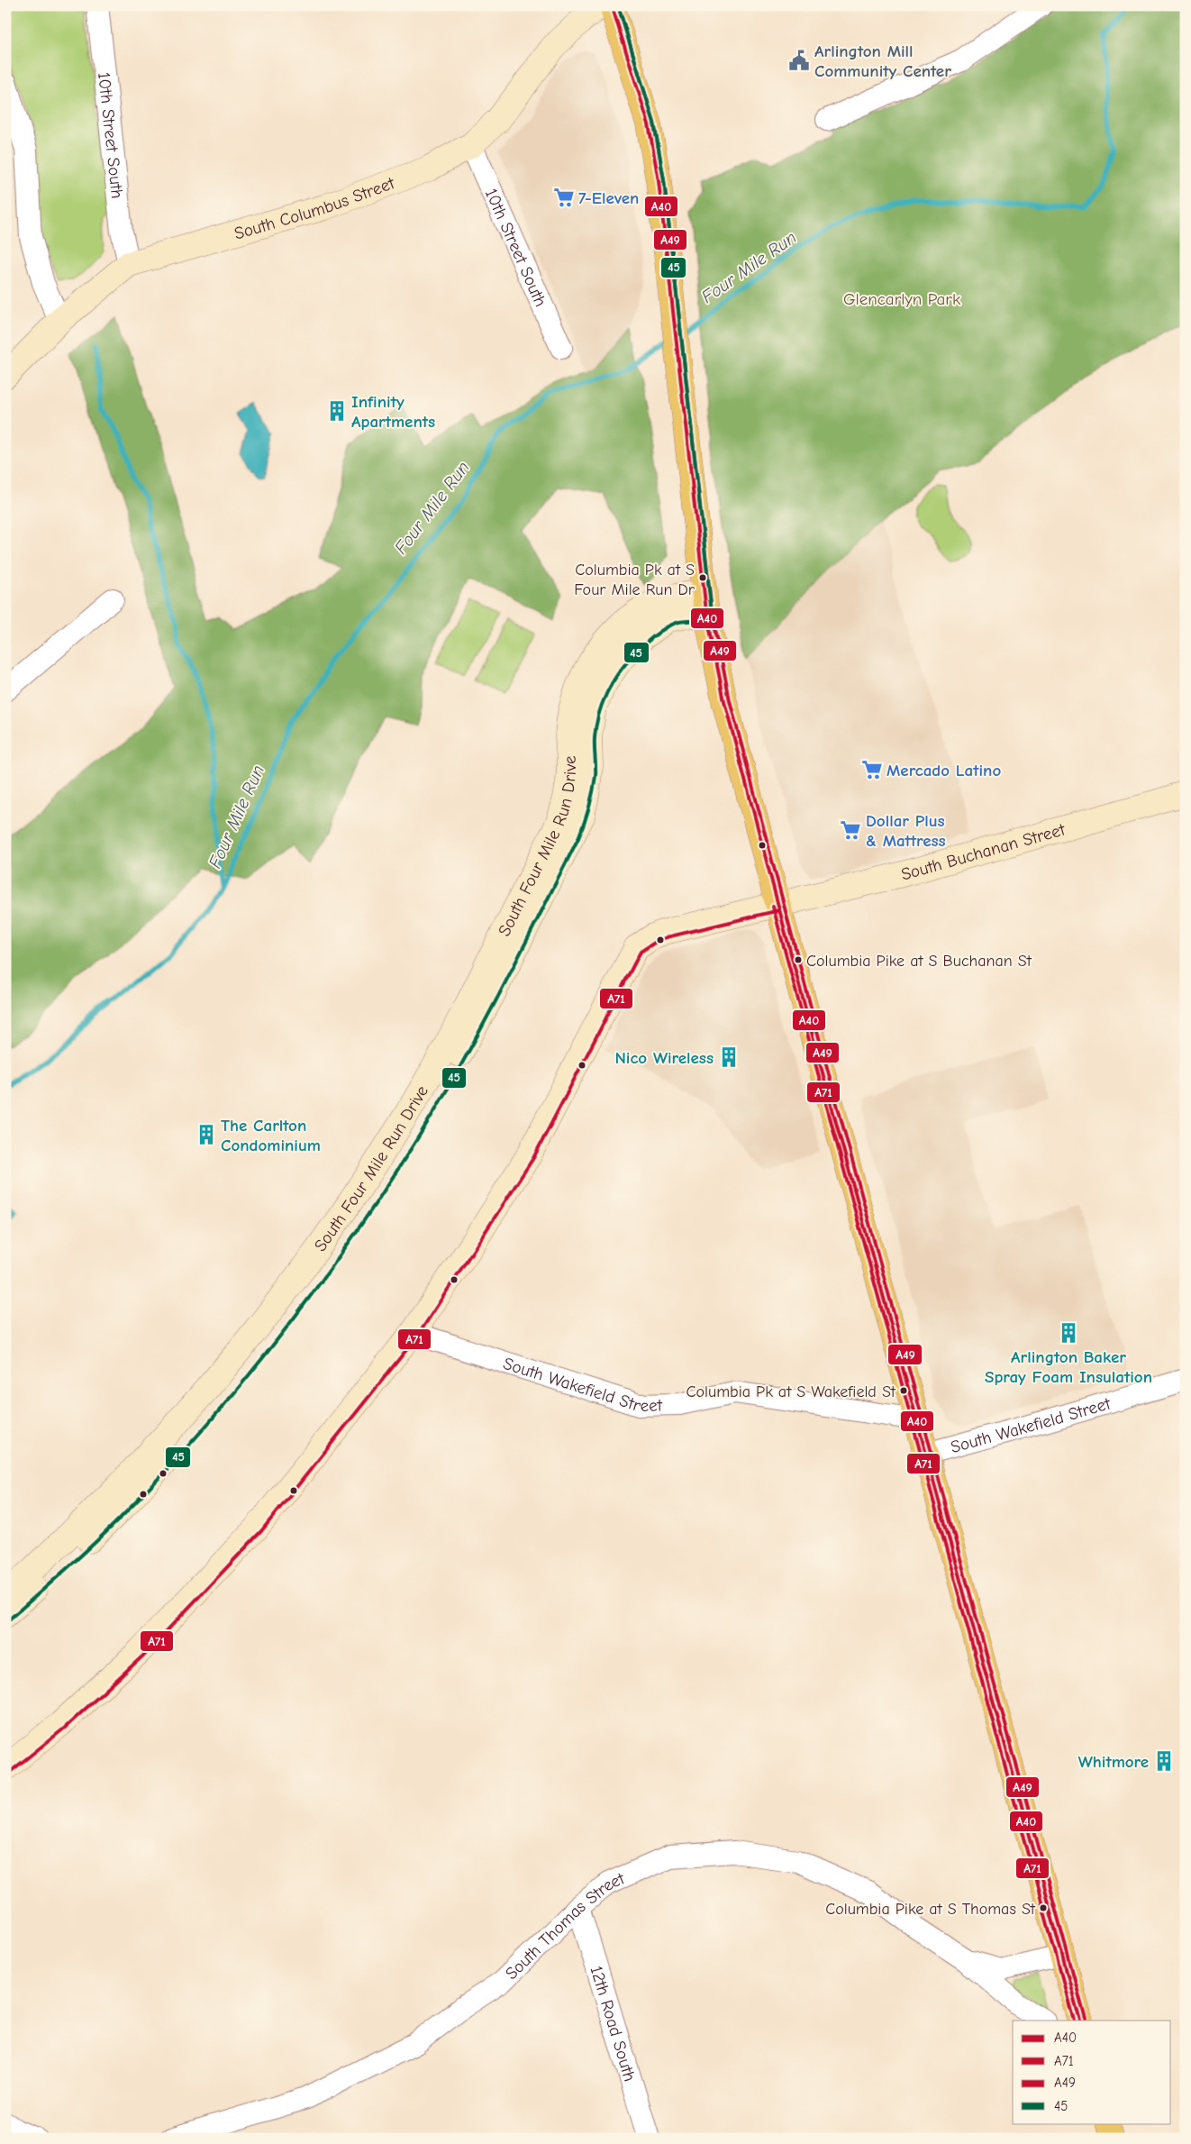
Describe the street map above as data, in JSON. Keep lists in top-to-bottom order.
{
  "streets": {
    "main road": ["South Columbus Street", "South Four Mile Run Drive", "South Buchanan Street"],
    "street": [
      "10th Street South",
      "South Wakefield Street",
      "South Thomas Street",
      "12th Road South"
    ]
  },
  "crossings": [
    ["10th Street South", "South Columbus Street"],
    ["South Thomas Street", "12th Road South"]
  ],
  "water": ["Four Mile Run"],
  "parks": ["Glencarlyn Park"],
  "places": {
    "public building": ["Arlington Mill Community Center"],
    "supermarket": ["7-Eleven", "Mercado Latino", "Dollar Plus & Mattress"],
    "building": [
      "Infinity Apartments",
      "Nico Wireless",
      "The Carlton Condominium",
      "Arlington Baker Spray Foam Insulation",
      "Whitmore"
    ],
    "other": [
      "Columbia Pk at S Four Mile Run Dr",
      "Columbia Pike at S Buchanan St",
      "Columbia Pk at S Wakefield St",
      "Columbia Pike at S Thomas St"
    ]
  },
  "lines": [
    "transit line A40",
    "transit line A49",
    "transit line 45",
    "transit line A71"
  ],
  "legend": [
    "A40",
    "A71",
    "A49",
    "45"
  ]
}
